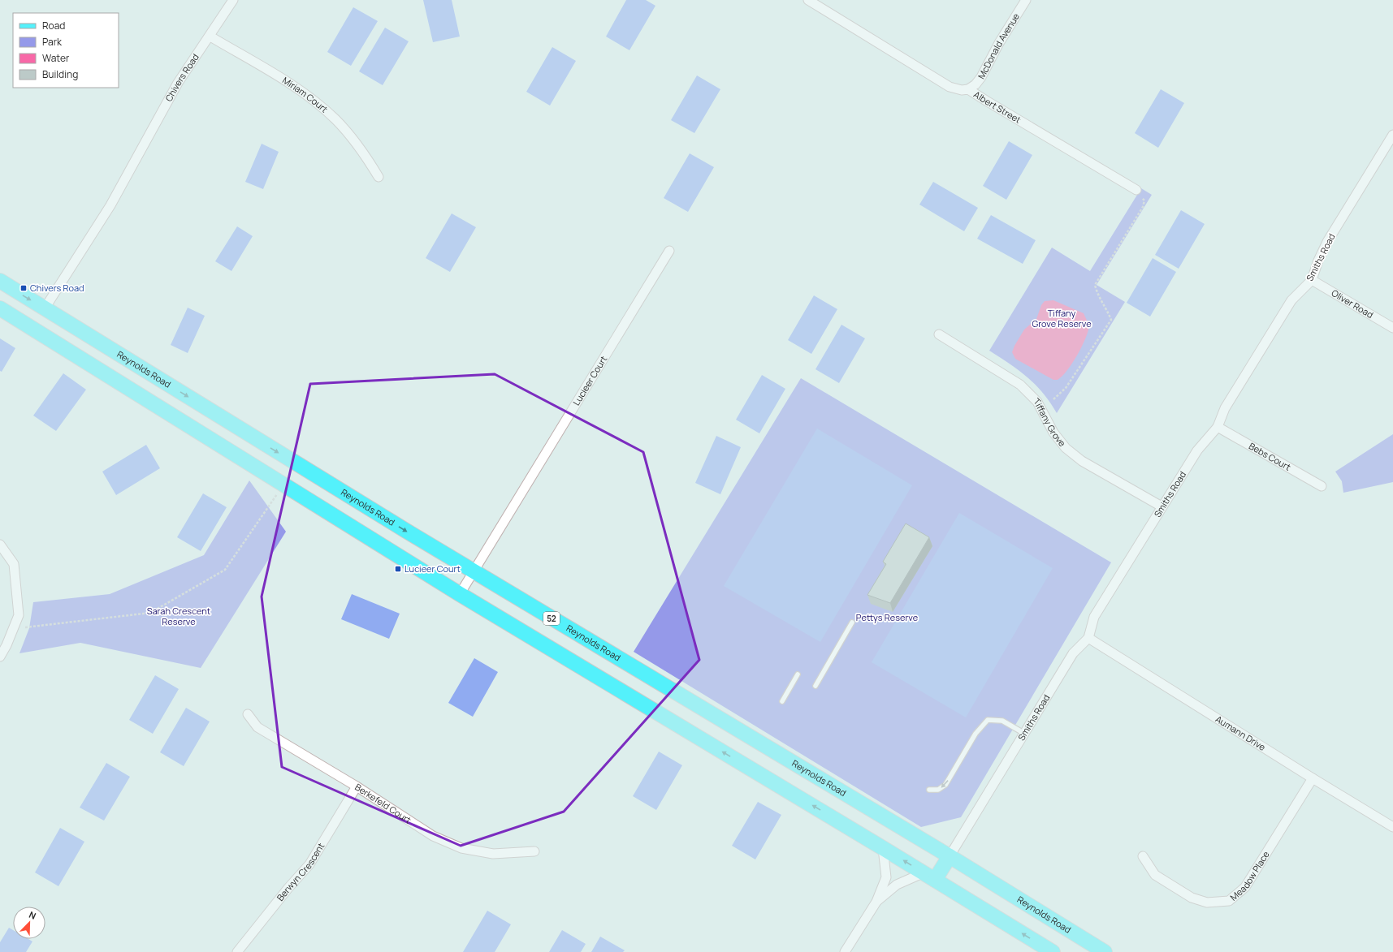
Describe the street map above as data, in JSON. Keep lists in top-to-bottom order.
{
  "streets": {
    "main road": ["Reynolds Road", "52"],
    "street": [
      "McDonald Avenue",
      "Chivers Road",
      "Miriam Court",
      "Albert Street",
      "Smiths Road",
      "Oliver Road",
      "Lucieer Court",
      "Tiffany Grove",
      "Bebs Court",
      "Aumann Drive",
      "Berkefeld Court",
      "Berwyn Crescent",
      "Meadow Place"
    ]
  },
  "crossings": [
    ["McDonald Avenue", "Albert Street"],
    ["Chivers Road", "Miriam Court"],
    ["Chivers Road", "Reynolds Road"],
    ["Smiths Road", "Oliver Road"],
    ["Smiths Road", "Reynolds Road"],
    ["Smiths Road", "Tiffany Grove"],
    ["Smiths Road", "Bebs Court"],
    ["Smiths Road", "Aumann Drive"],
    ["Reynolds Road", "Lucieer Court"],
    ["Aumann Drive", "Meadow Place"],
    ["Berkefeld Court", "Berwyn Crescent"]
  ],
  "parks": ["Tiffany Grove Reserve", "Sarah Crescent Reserve", "Pettys Reserve"],
  "places": {
    "transit": ["Chivers Road", "Lucieer Court"]
  },
  "legend": [
    "Road",
    "Park",
    "Water",
    "Building"
  ],
  "north": "top right"
}
